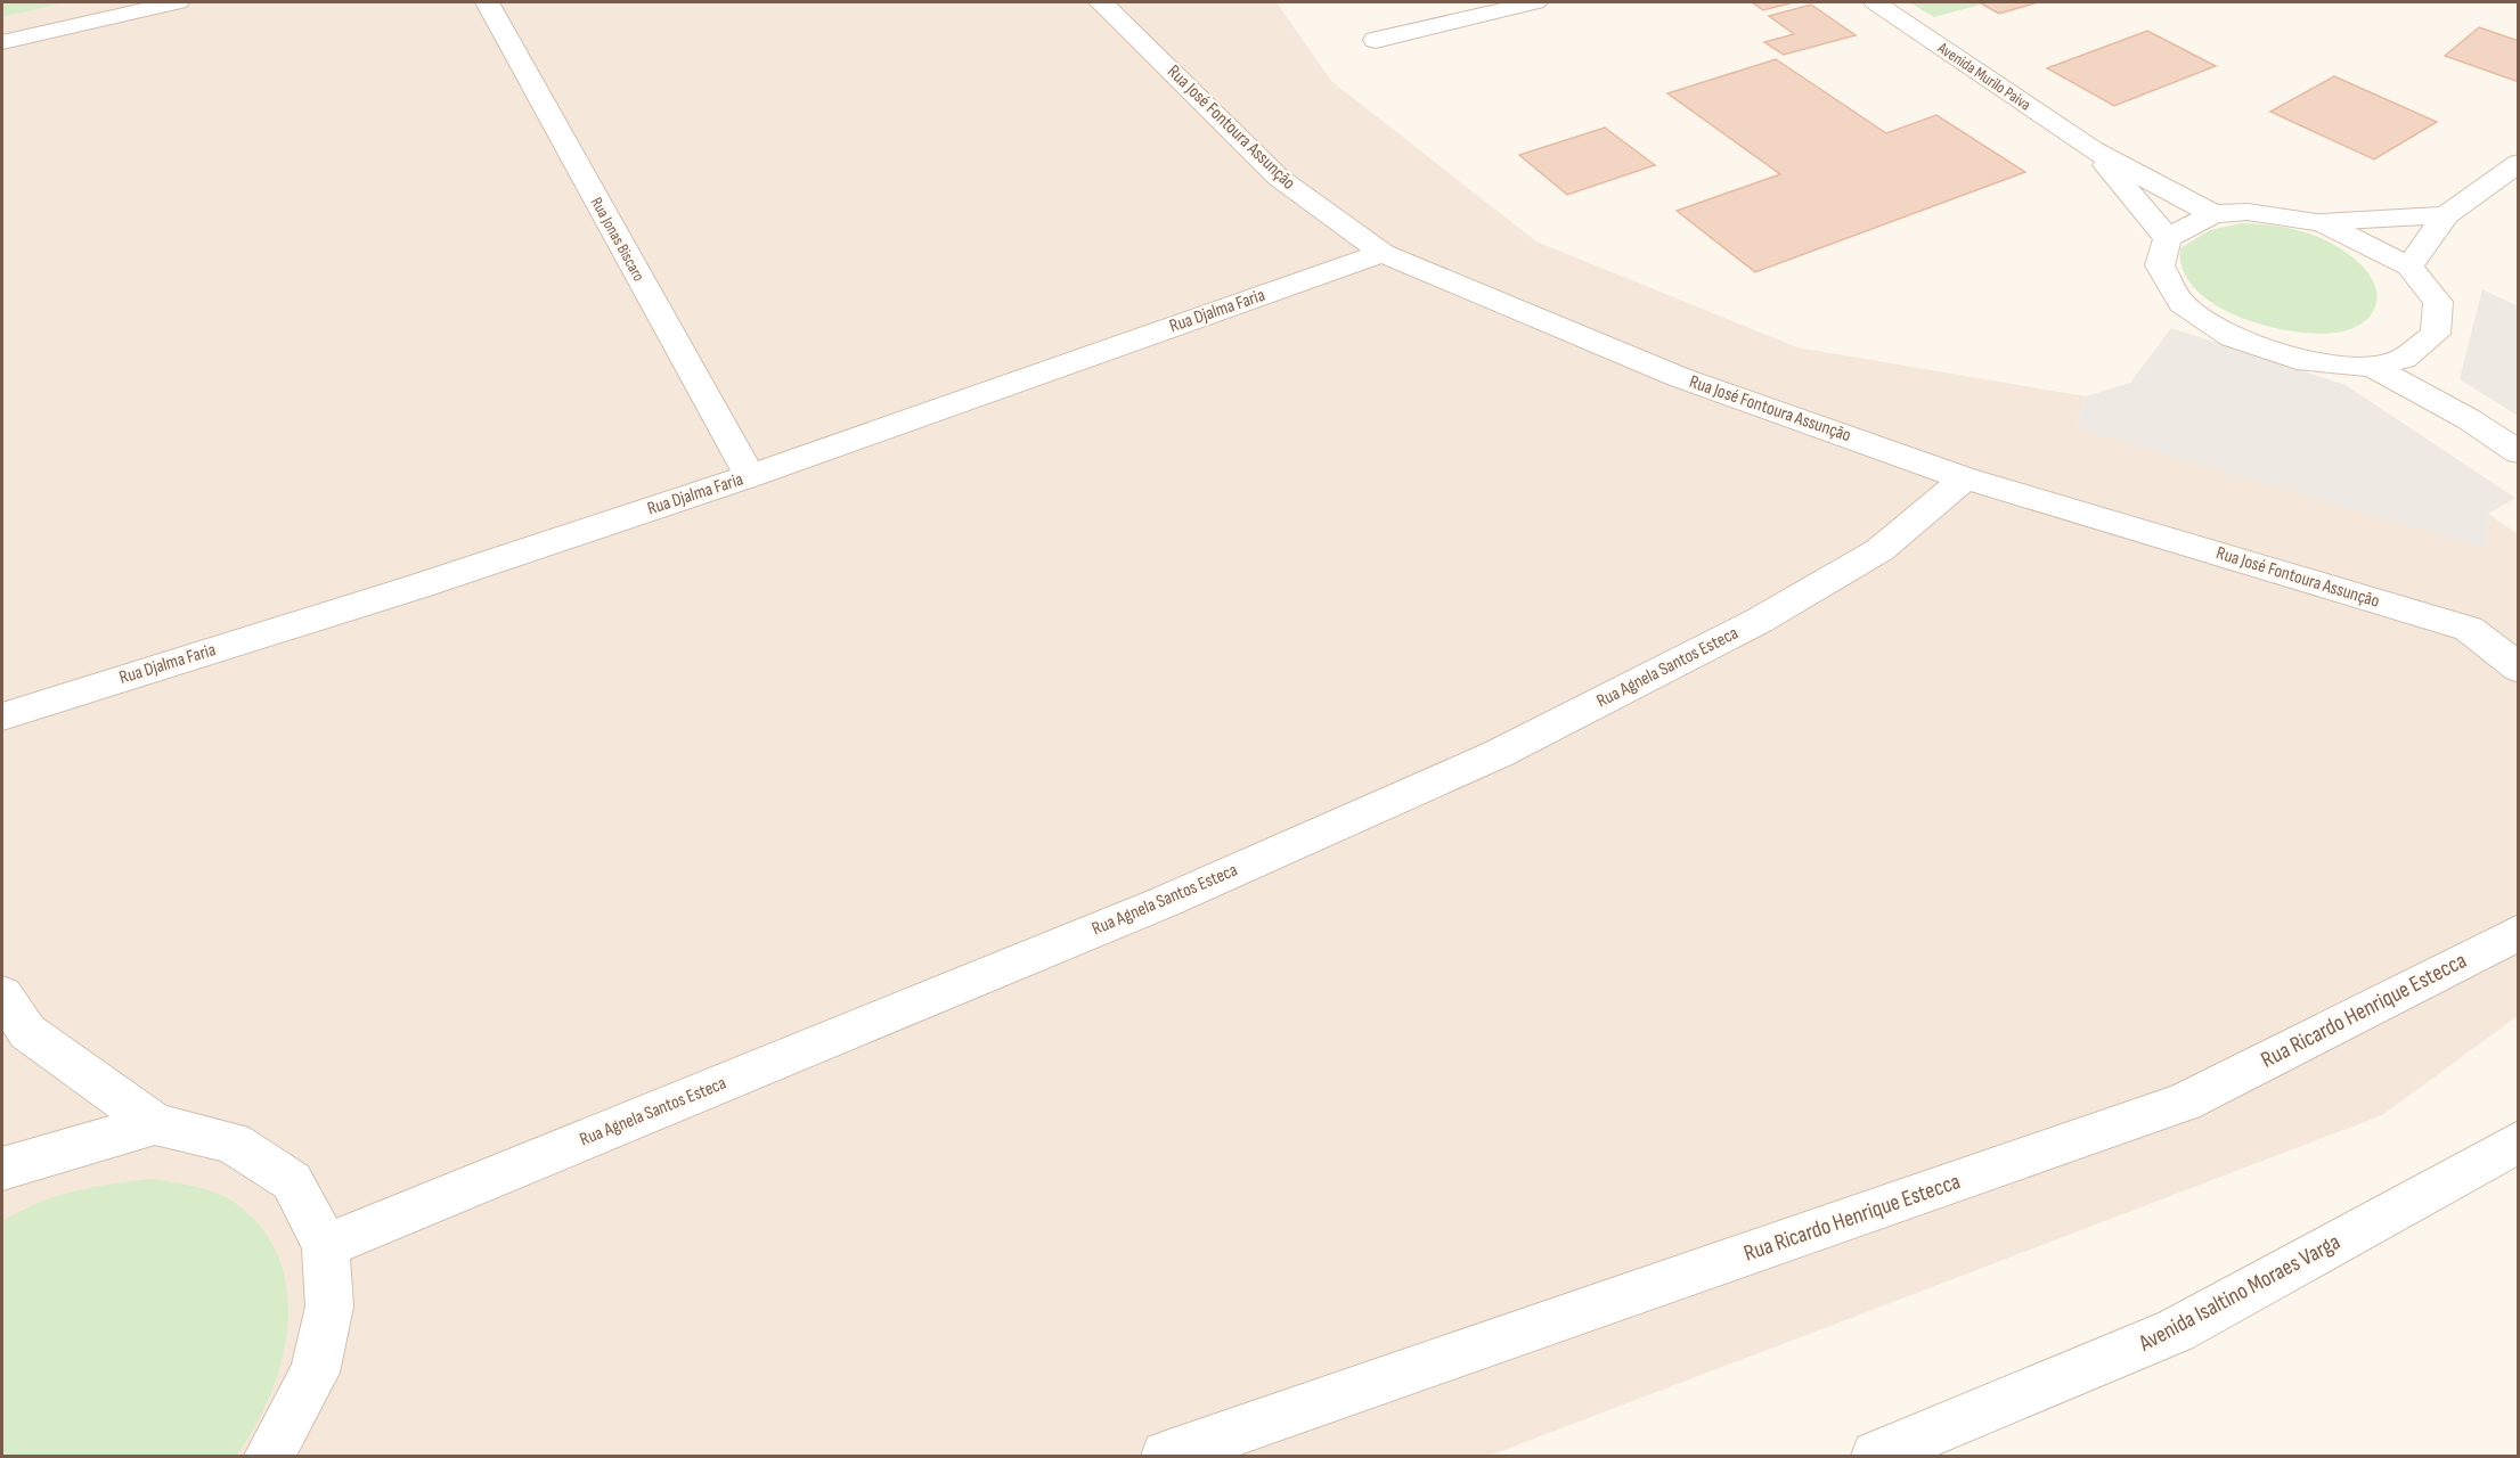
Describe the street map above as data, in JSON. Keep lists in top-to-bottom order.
{
  "streets": {
    "street": [
      "Avenida Murilo Paiva",
      "Rua José Fontoura Assunção",
      "Rua Jonas Biscaro",
      "Rua Djalma Faria",
      "Rua Agnela Santos Esteca",
      "Rua Ricardo Henrique Estecca",
      "Avenida Isaltino Moraes Varga"
    ]
  },
  "crossings": [
    ["Rua José Fontoura Assunção", "Rua Djalma Faria"],
    ["Rua José Fontoura Assunção", "Rua Agnela Santos Esteca"],
    ["Rua Jonas Biscaro", "Rua Djalma Faria"]
  ]
}
